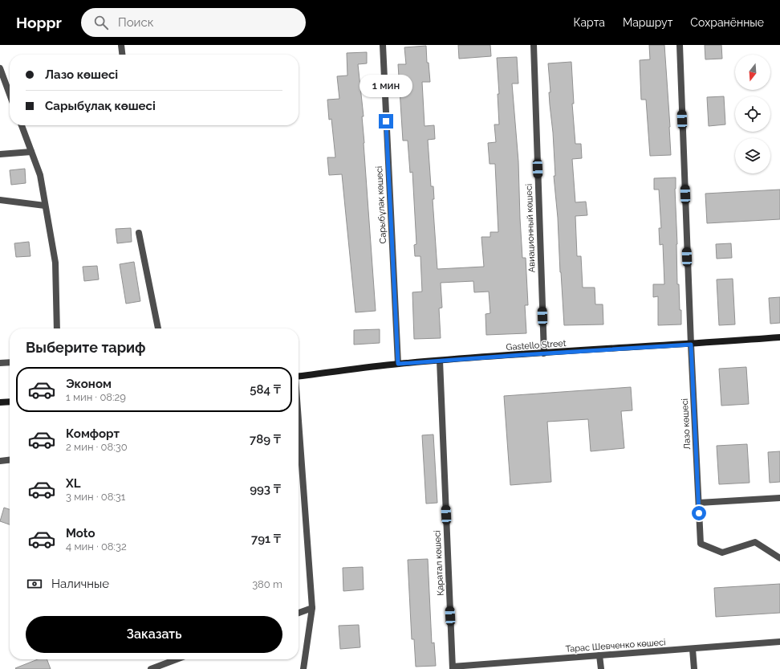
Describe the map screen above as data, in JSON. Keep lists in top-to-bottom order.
{
  "streets": {
    "street": [
      "Сарыбұлақ көшесі",
      "Авиационный көшесі",
      "Gastello Street",
      "Лазо көшесі",
      "Қаратал көшесі",
      "Тарас Шевченко көшесі"
    ]
  },
  "crossings": [
    ["Сарыбұлақ көшесі", "Gastello Street"],
    ["Авиационный көшесі", "Gastello Street"],
    ["Gastello Street", "Лазо көшесі"],
    ["Gastello Street", "Қаратал көшесі"],
    ["Қаратал көшесі", "Тарас Шевченко көшесі"]
  ],
  "north": "bottom",
  "page": {
    "header": "Hoppr",
    "search": "Поиск",
    "nav": ["Карта", "Маршрут", "Сохранённые"],
    "banner": ["Лазо көшесі", "Сарыбұлақ көшесі"],
    "bubble": "1 мин",
    "heading": "Выберите тариф",
    "list": [
      {
        "name": "Эконом",
        "note": "1 мин · 08:29",
        "value": "584 ₸"
      },
      {
        "name": "Комфорт",
        "note": "2 мин · 08:30",
        "value": "789 ₸"
      },
      {
        "name": "XL",
        "note": "3 мин · 08:31",
        "value": "993 ₸"
      },
      {
        "name": "Moto",
        "note": "4 мин · 08:32",
        "value": "791 ₸"
      }
    ],
    "pay": ["Наличные", "380 m"],
    "buttons": "Заказать"
  }
}
